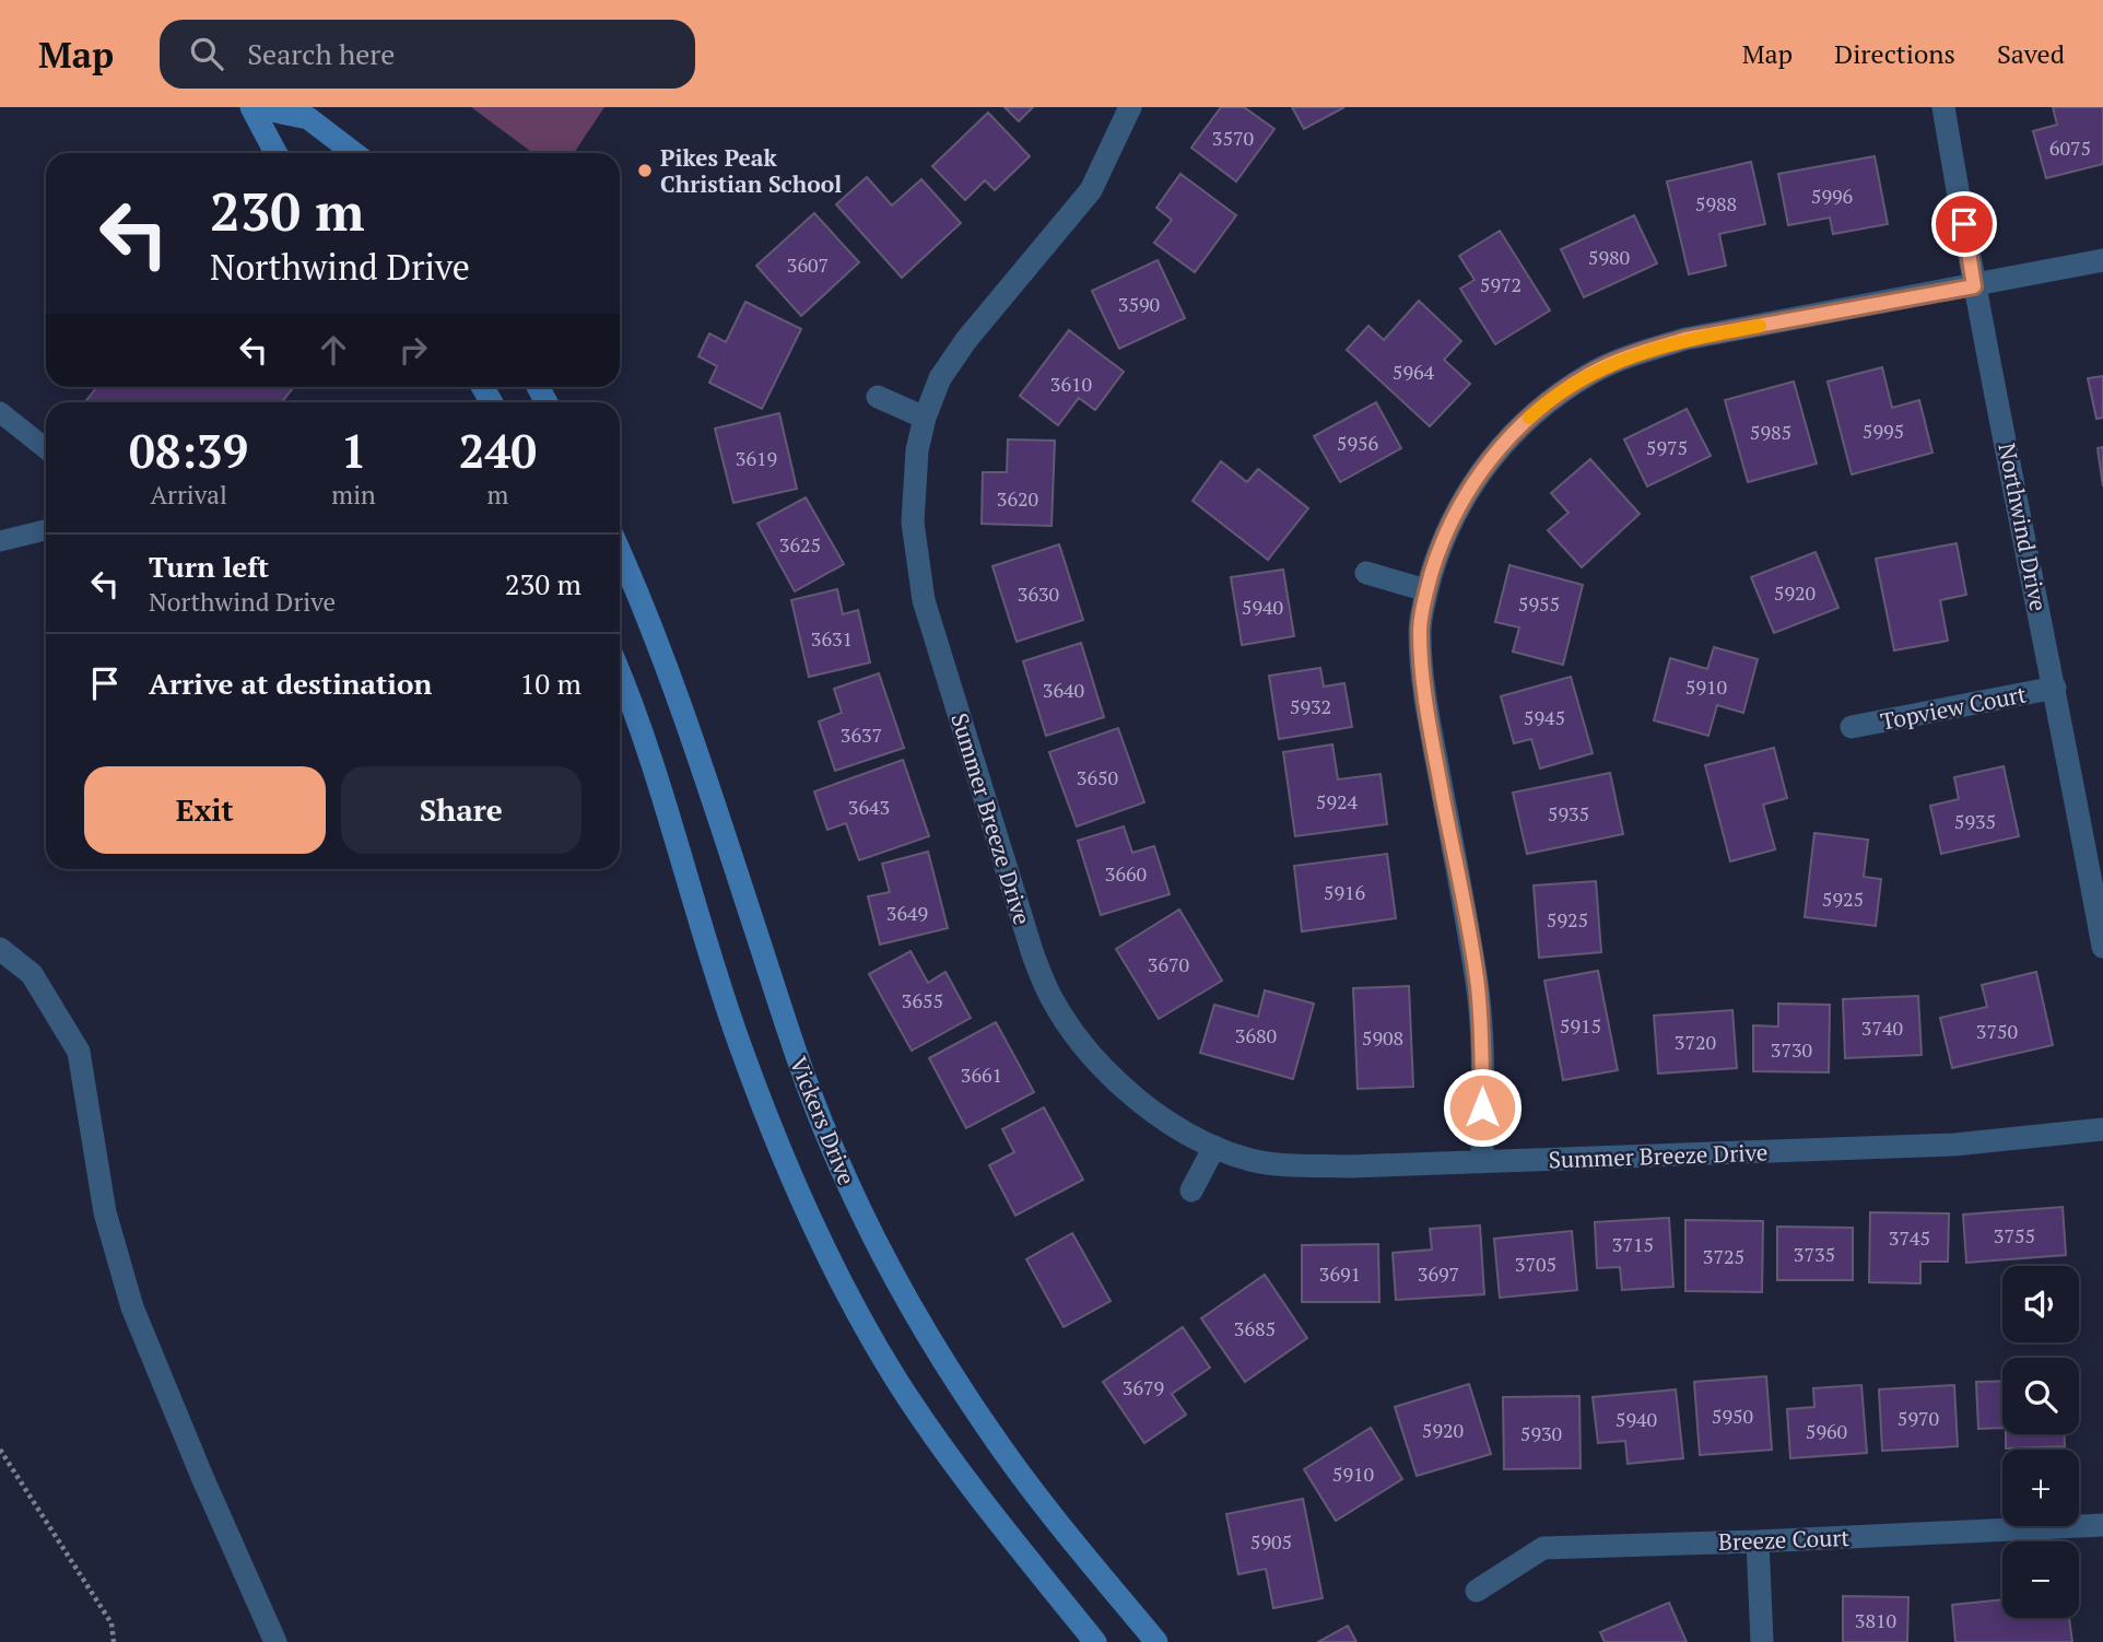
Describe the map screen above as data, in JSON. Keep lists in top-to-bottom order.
{
  "streets": {
    "main road": ["Vickers Drive"],
    "street": [
      "Northwind Drive",
      "Topview Court",
      "Summer Breeze Drive",
      "Breeze Court"
    ]
  },
  "crossings": [
    ["Northwind Drive", "Topview Court"]
  ],
  "places": ["Pikes Peak Christian School"],
  "house_numbers": [
    "3570",
    "6075",
    "5996",
    "5988",
    "5980",
    "3607",
    "5972",
    "3590",
    "5964",
    "3610",
    "5995",
    "5985",
    "5956",
    "5975",
    "3619",
    "3620",
    "3625",
    "5920",
    "3630",
    "5955",
    "5940",
    "3631",
    "5910",
    "3640",
    "5932",
    "5945",
    "3637",
    "3650",
    "5924",
    "3643",
    "5935",
    "5935",
    "3660",
    "5916",
    "5925",
    "3649",
    "5925",
    "3670",
    "3655",
    "5915",
    "3740",
    "3750",
    "3680",
    "5908",
    "3720",
    "3730",
    "3661",
    "3755",
    "3745",
    "3715",
    "3735",
    "3725",
    "3705",
    "3691",
    "3697",
    "3685",
    "3679",
    "5950",
    "5970",
    "5940",
    "5920",
    "5960",
    "5930",
    "5910",
    "5905",
    "3810"
  ],
  "page": {
    "header": "Map",
    "search": "Search here",
    "nav": ["Map", "Directions", "Saved"],
    "turn": ["230 m", "Northwind Drive"],
    "eta": [
      "08:39",
      "Arrival",
      "1",
      "min",
      "240",
      "m"
    ],
    "list": [
      {
        "name": "Turn left",
        "note": "Northwind Drive",
        "value": "230 m"
      },
      {
        "name": "Arrive at destination",
        "value": "10 m"
      }
    ],
    "buttons": ["Exit", "Share"],
    "map_buttons": ["+", "−"]
  }
}
